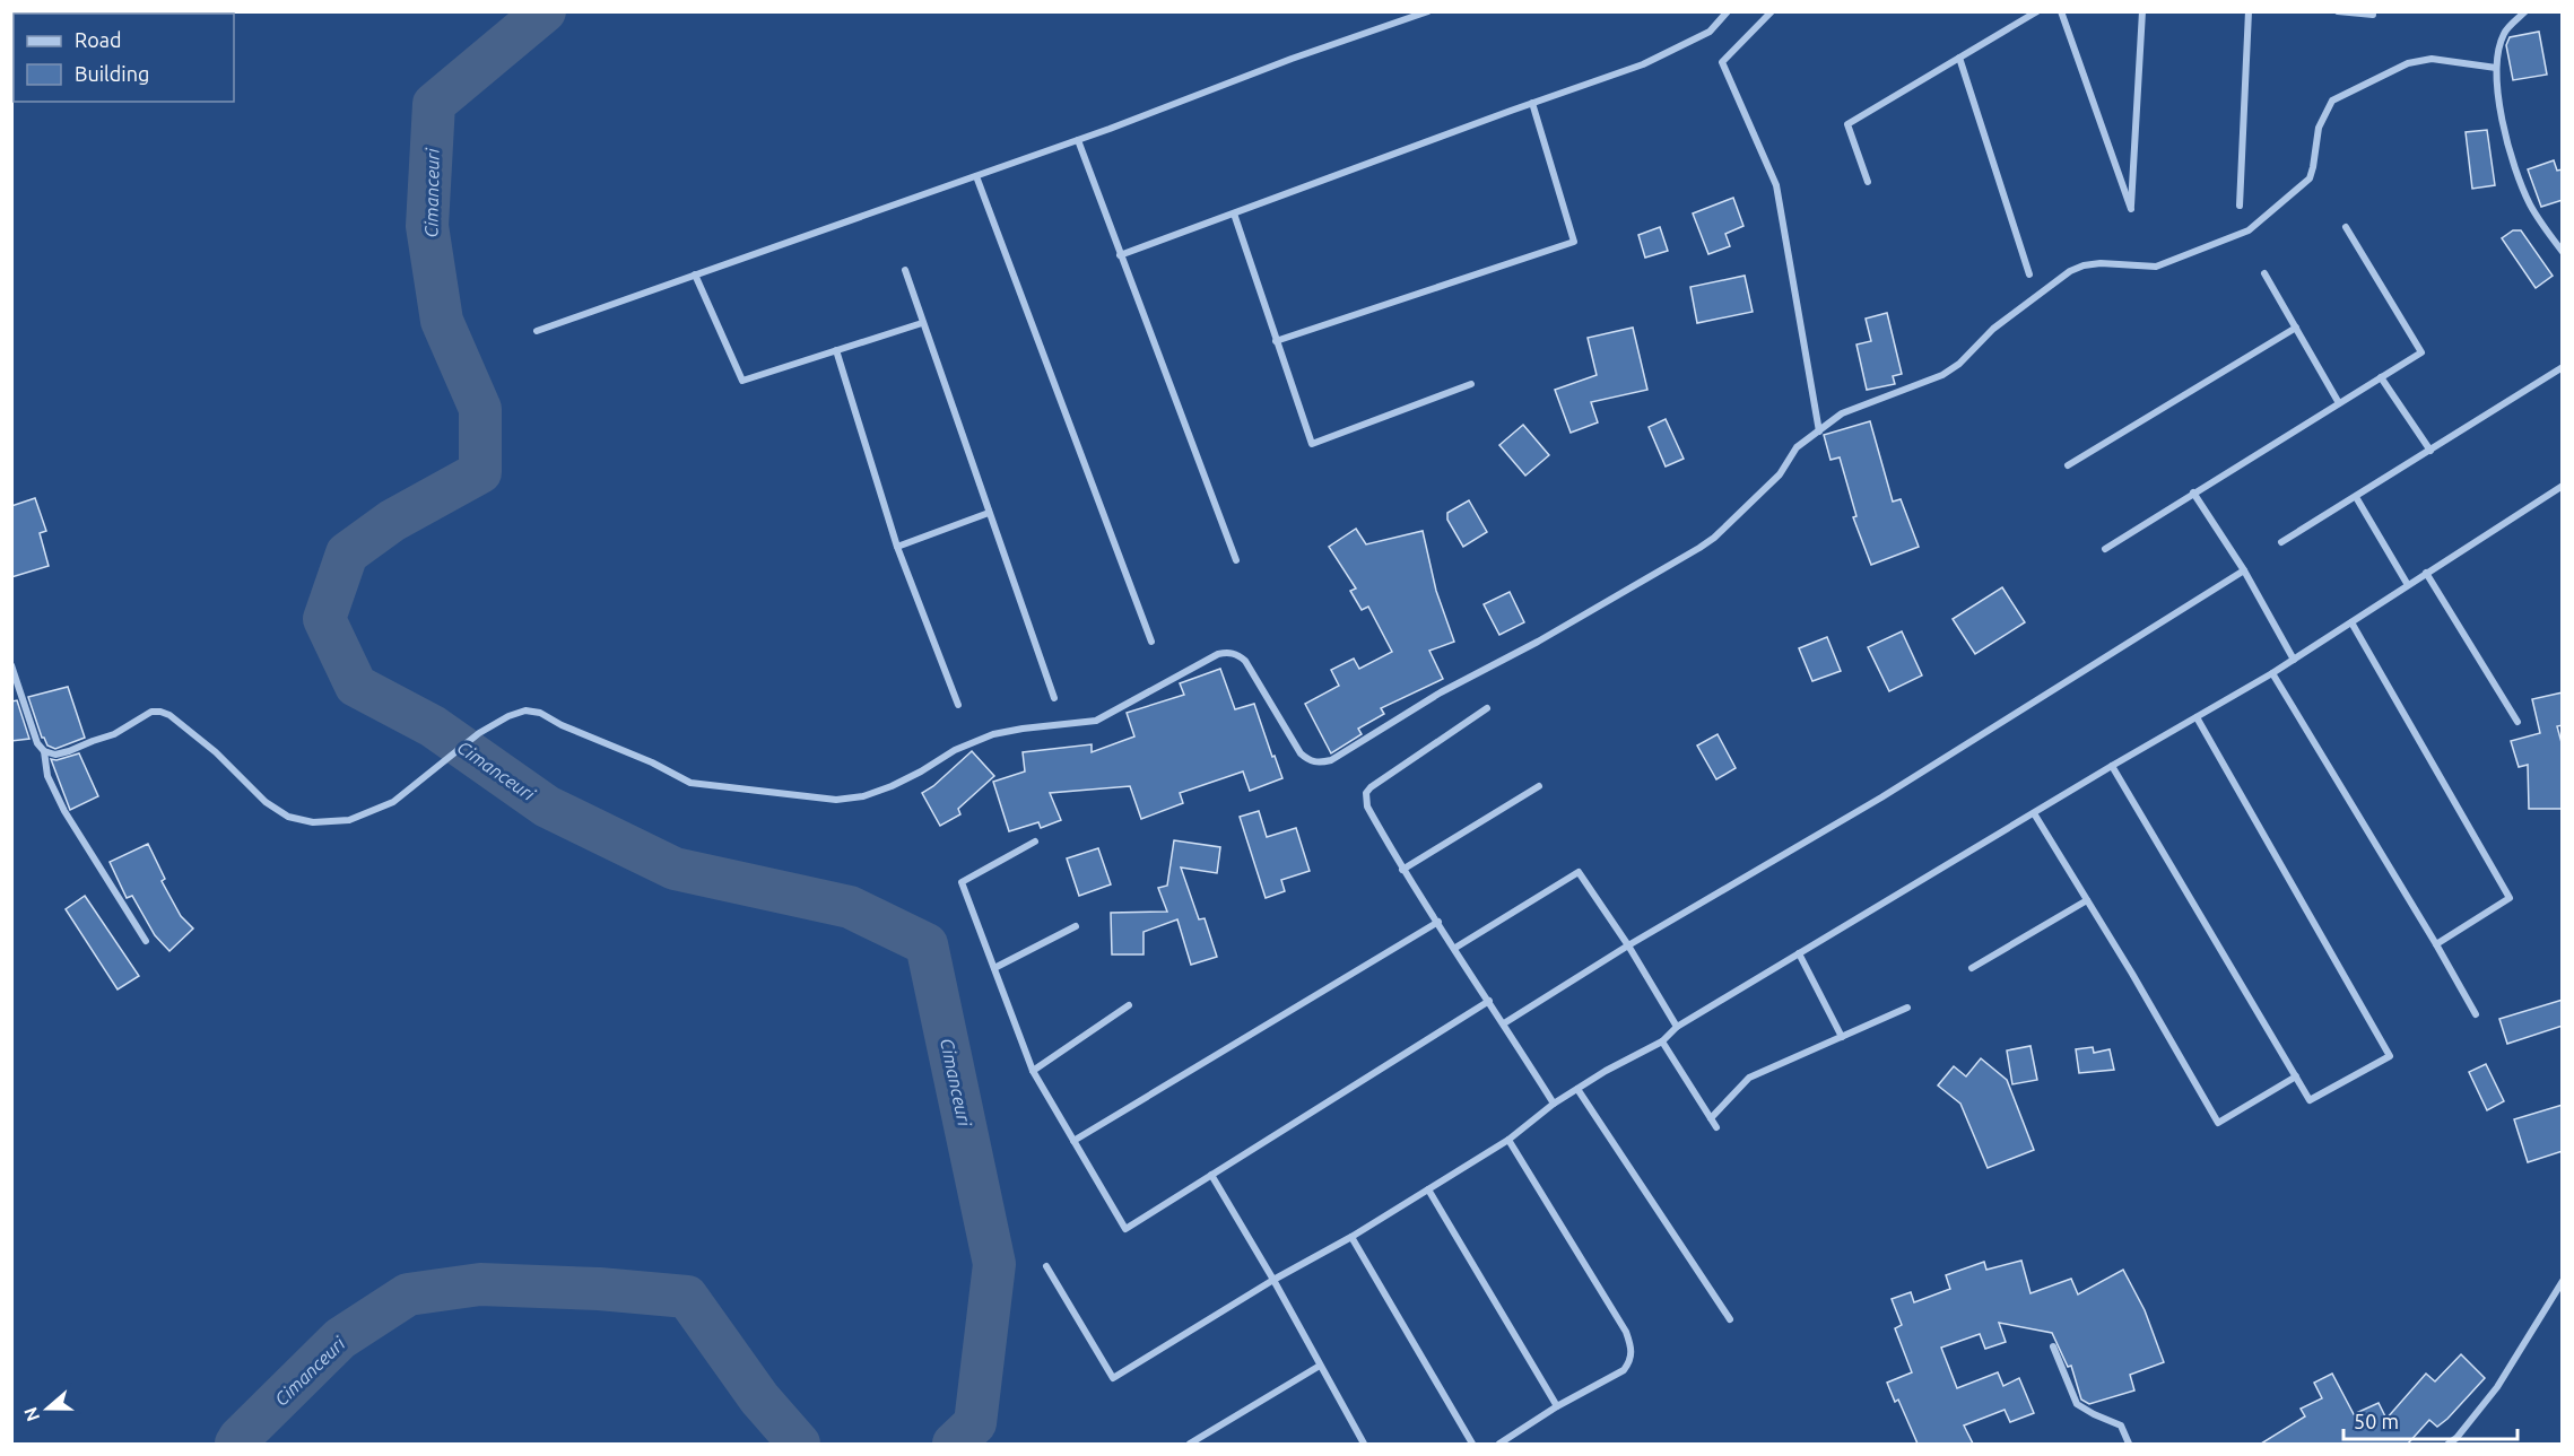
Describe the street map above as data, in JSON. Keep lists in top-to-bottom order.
{
  "water": ["Cimanceuri"],
  "legend": ["Road", "Building"],
  "scale_bar": "50 m",
  "north": "left"
}
